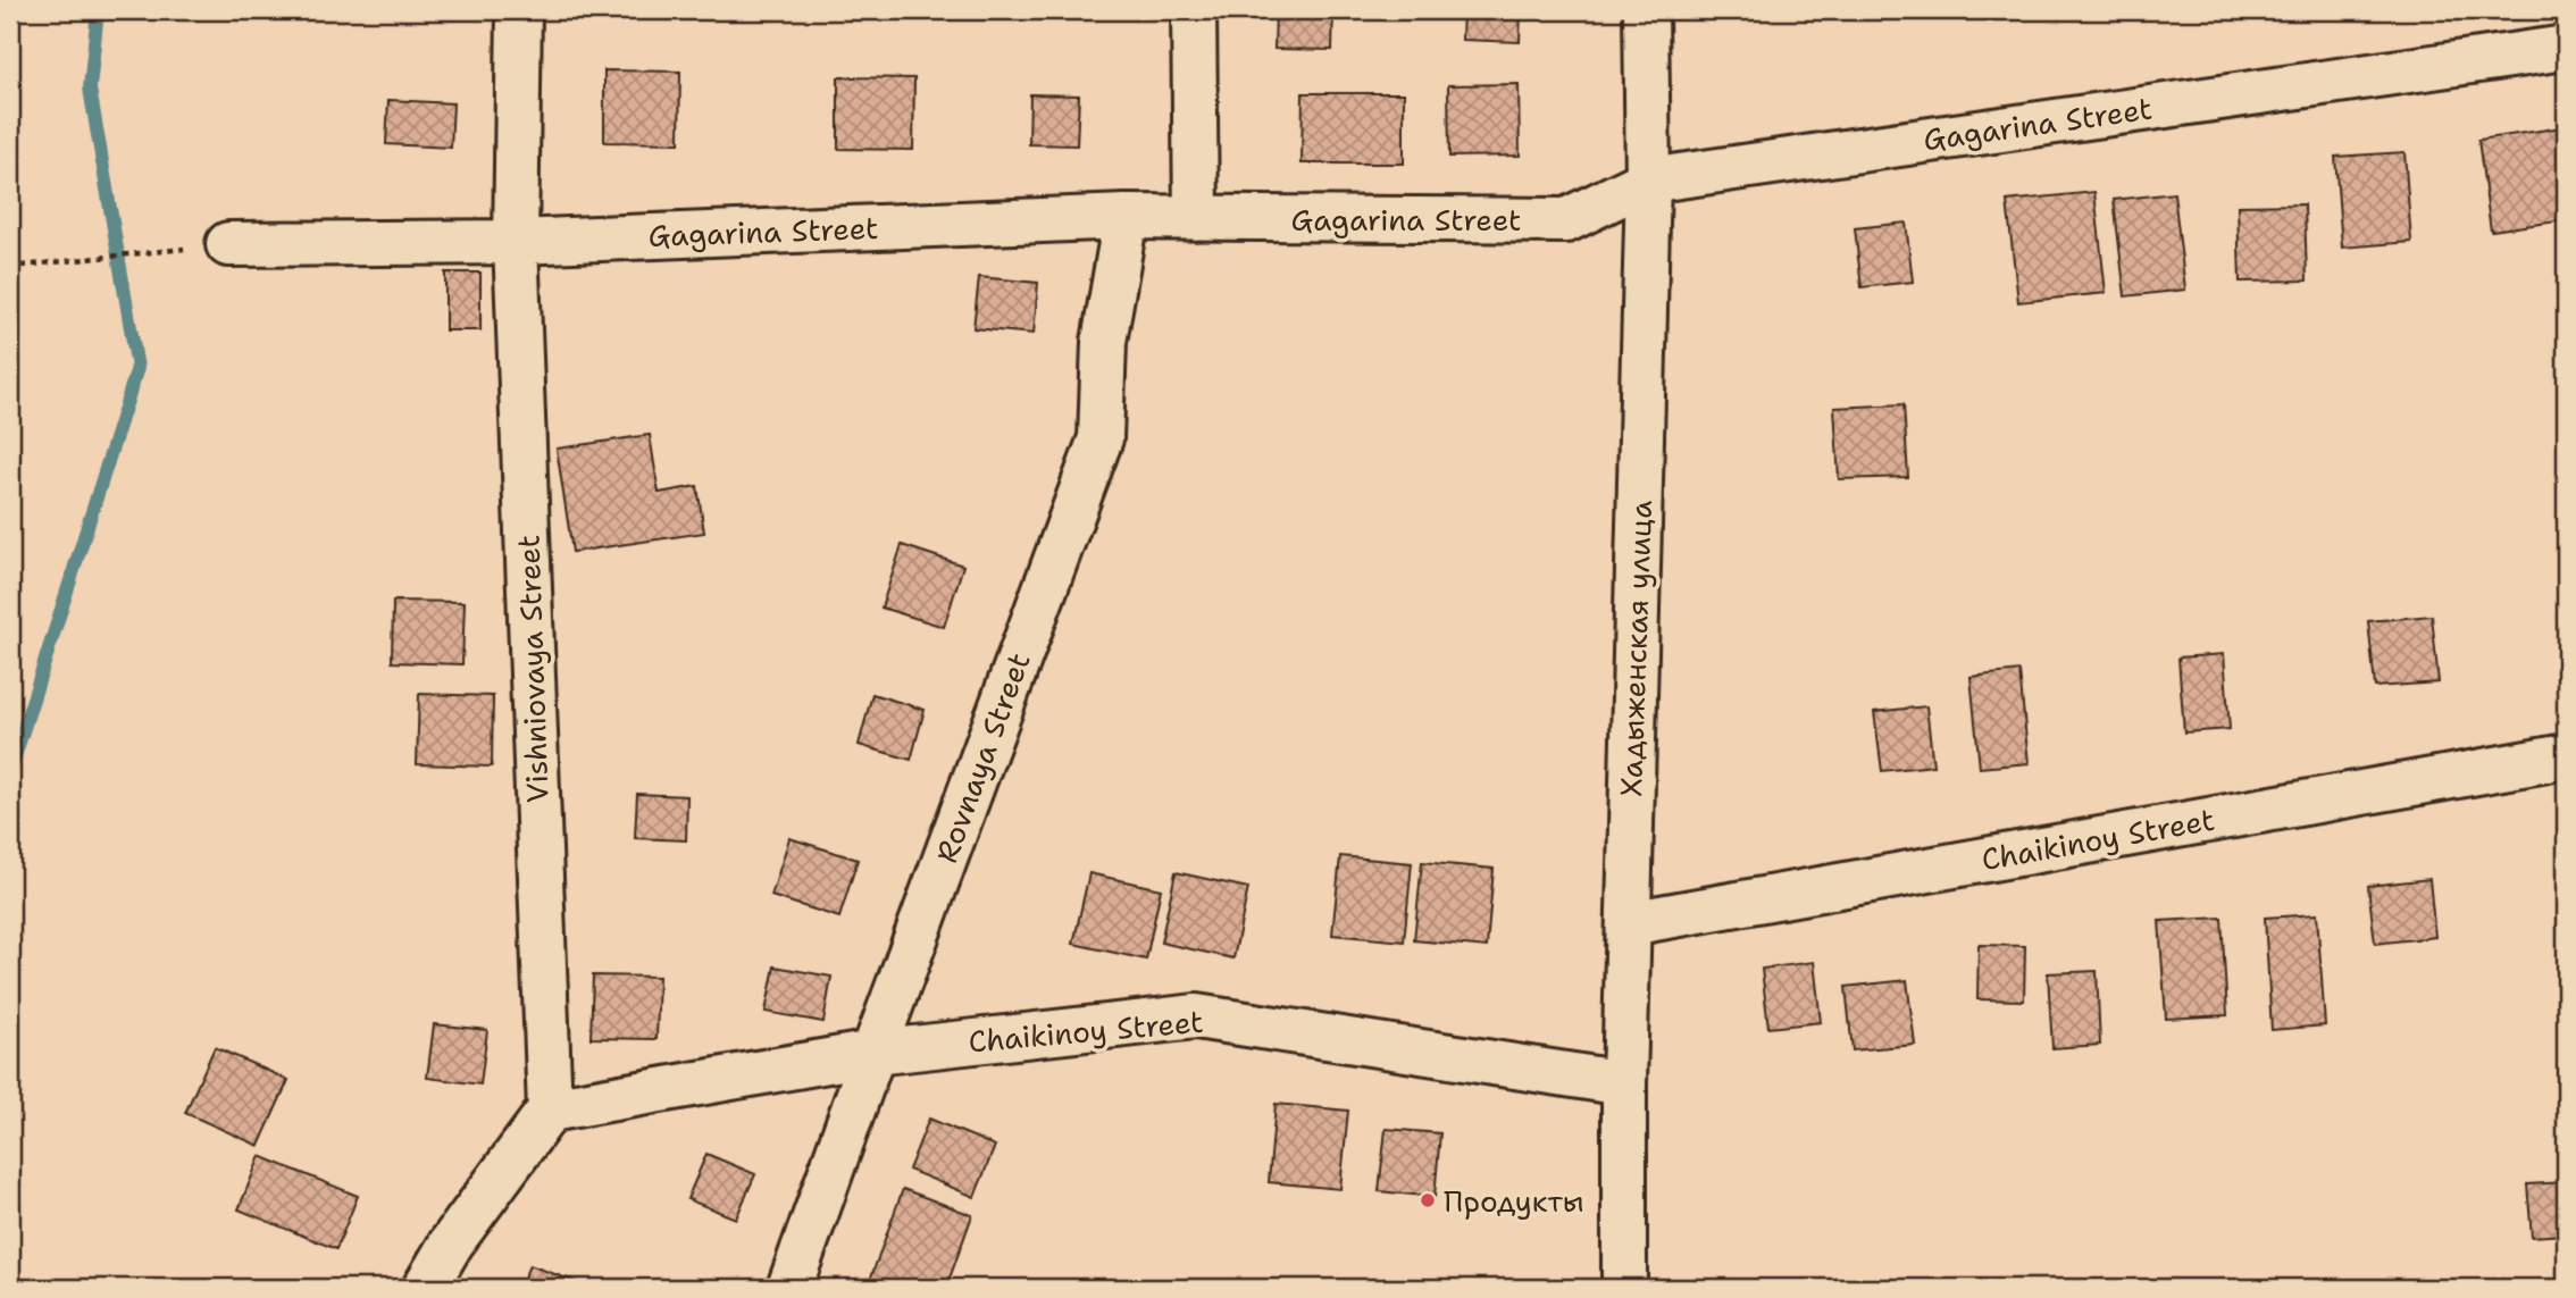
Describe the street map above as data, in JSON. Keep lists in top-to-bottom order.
{
  "streets": {
    "street": [
      "Gagarina Street",
      "Хадыженская улица",
      "Vishniovaya Street",
      "Rovnaya Street",
      "Chaikinoy Street"
    ]
  },
  "crossings": [
    ["Gagarina Street", "Хадыженская улица"],
    ["Gagarina Street", "Vishniovaya Street"],
    ["Gagarina Street", "Rovnaya Street"],
    ["Хадыженская улица", "Chaikinoy Street"],
    ["Vishniovaya Street", "Chaikinoy Street"],
    ["Rovnaya Street", "Chaikinoy Street"]
  ],
  "places": ["Продукты"]
}
